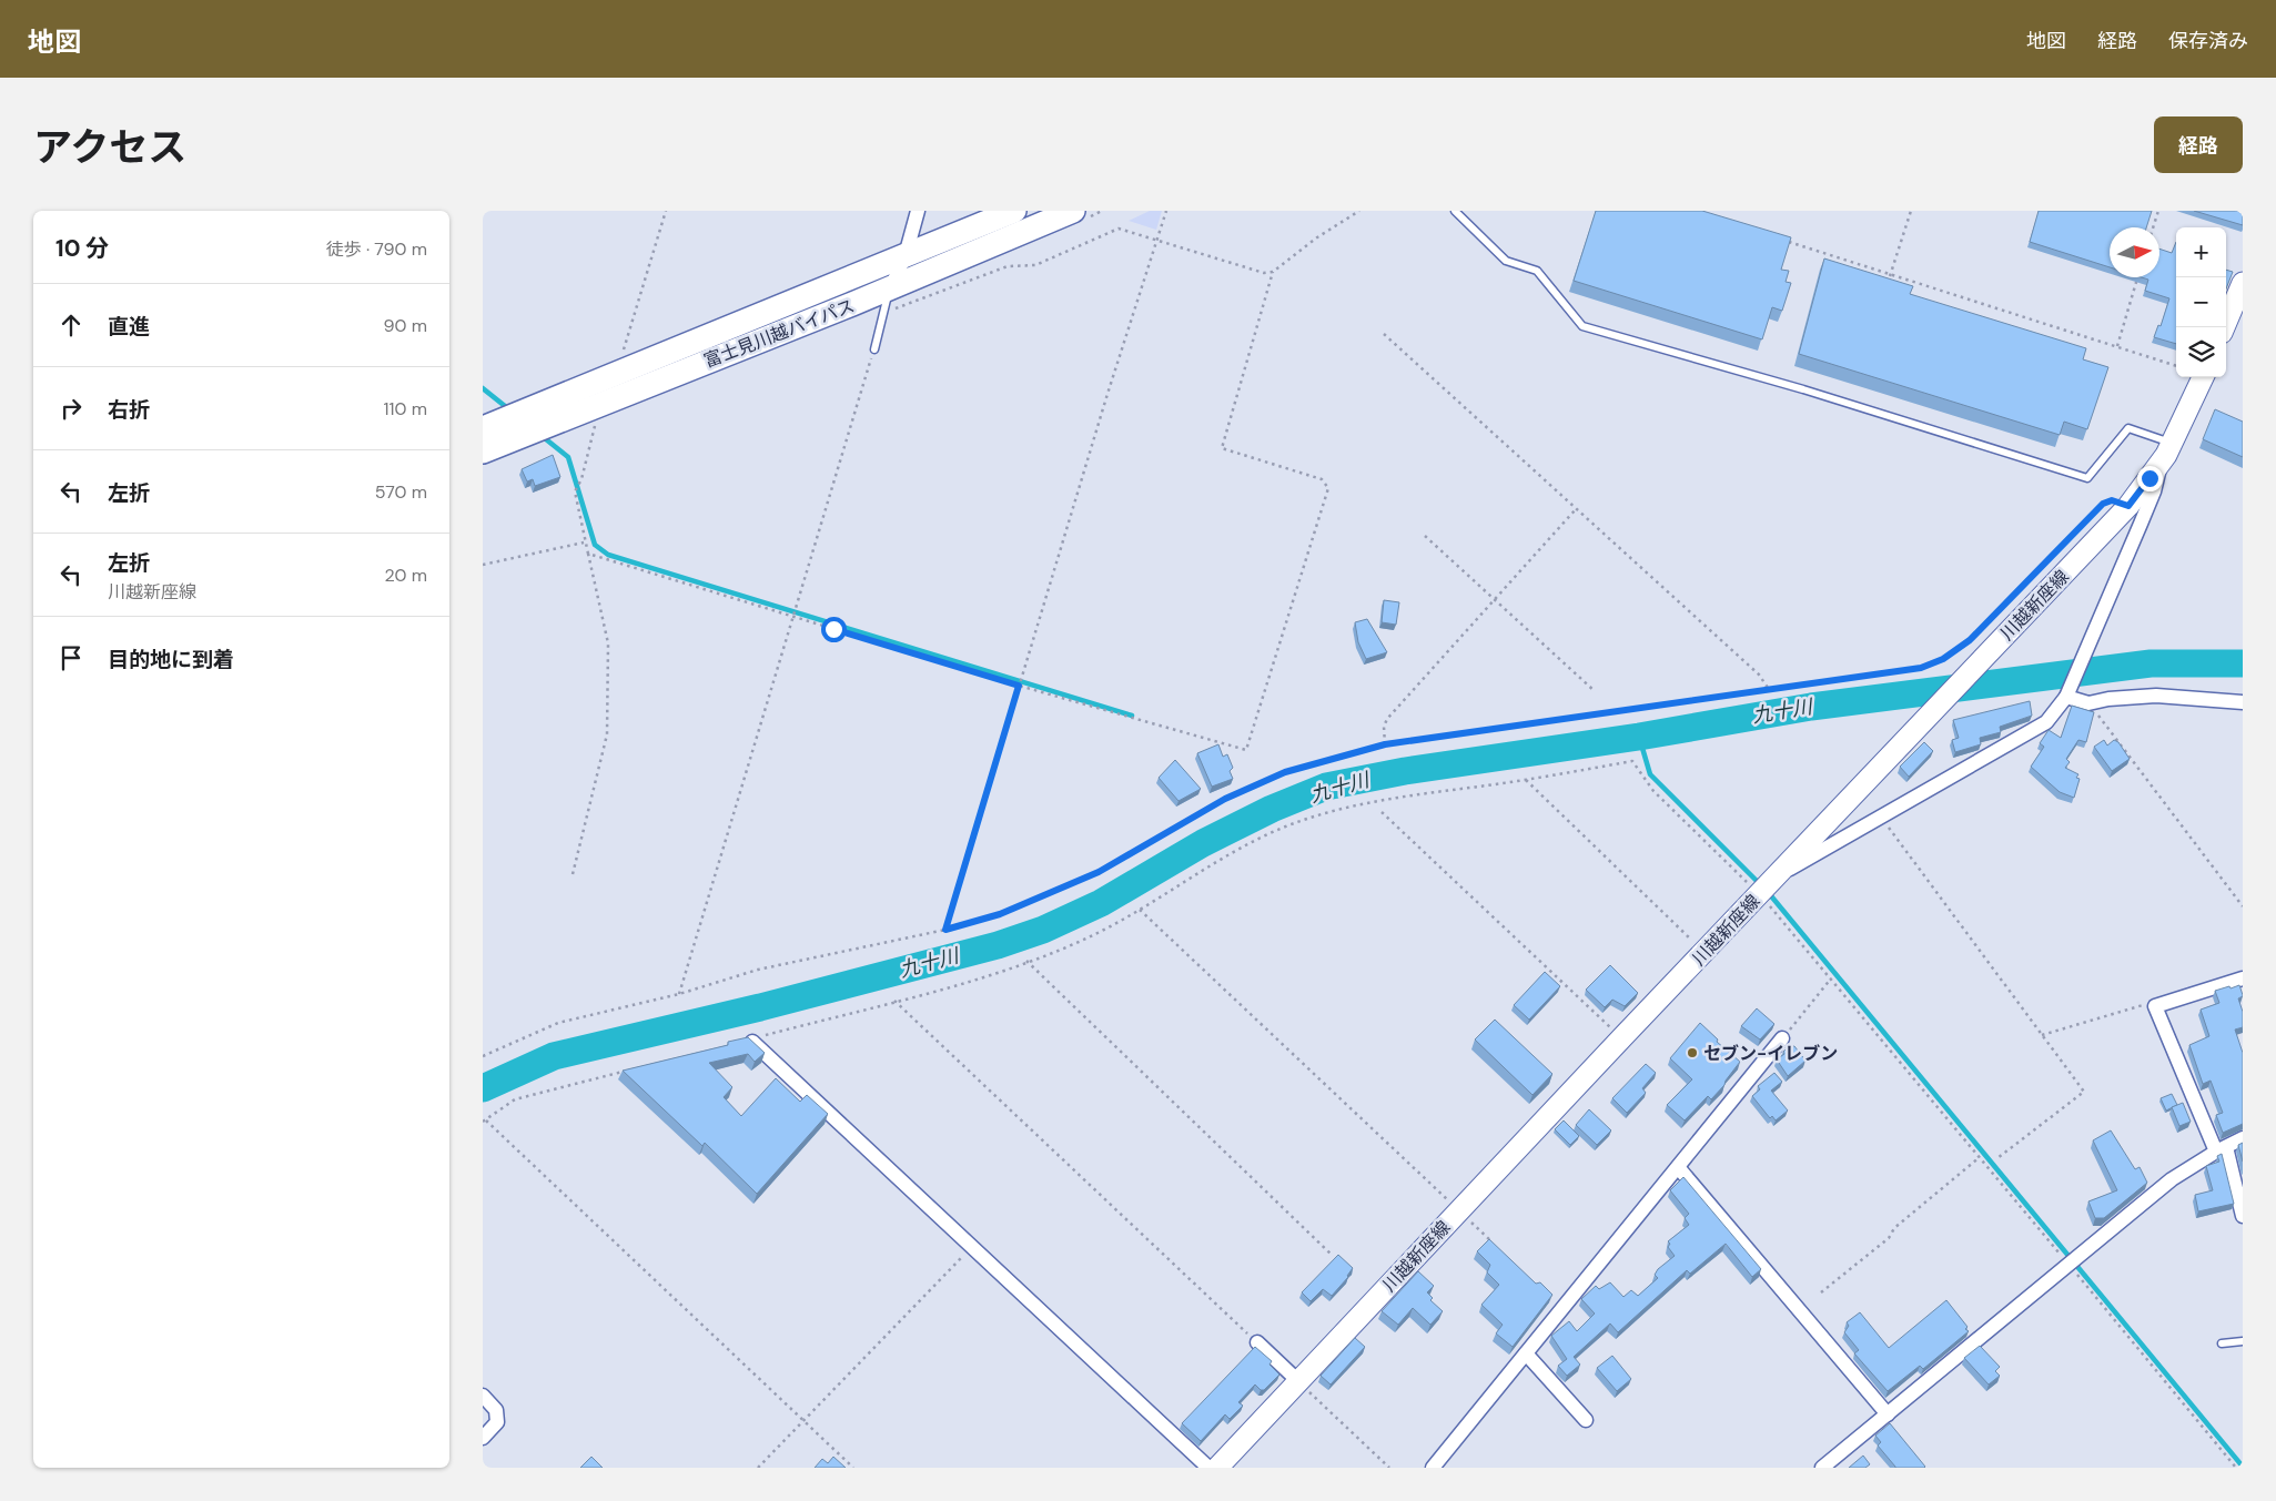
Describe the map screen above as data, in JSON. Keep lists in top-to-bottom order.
{
  "streets": {
    "highway": ["富士見川越バイパス"],
    "main road": ["川越新座線"]
  },
  "water": ["九十川"],
  "places": ["セブン-イレブン"],
  "north": "right",
  "page": {
    "header": "地図",
    "nav": ["地図", "経路", "保存済み"],
    "title": "アクセス",
    "buttons": "経路",
    "heading": ["10 分", "徒歩 · 790 m"],
    "map_buttons": ["+", "−"],
    "list": [
      ["直進", "90 m"],
      ["右折", "110 m"],
      ["左折", "570 m"],
      ["左折", "川越新座線", "20 m"],
      "目的地に到着"
    ]
  }
}
